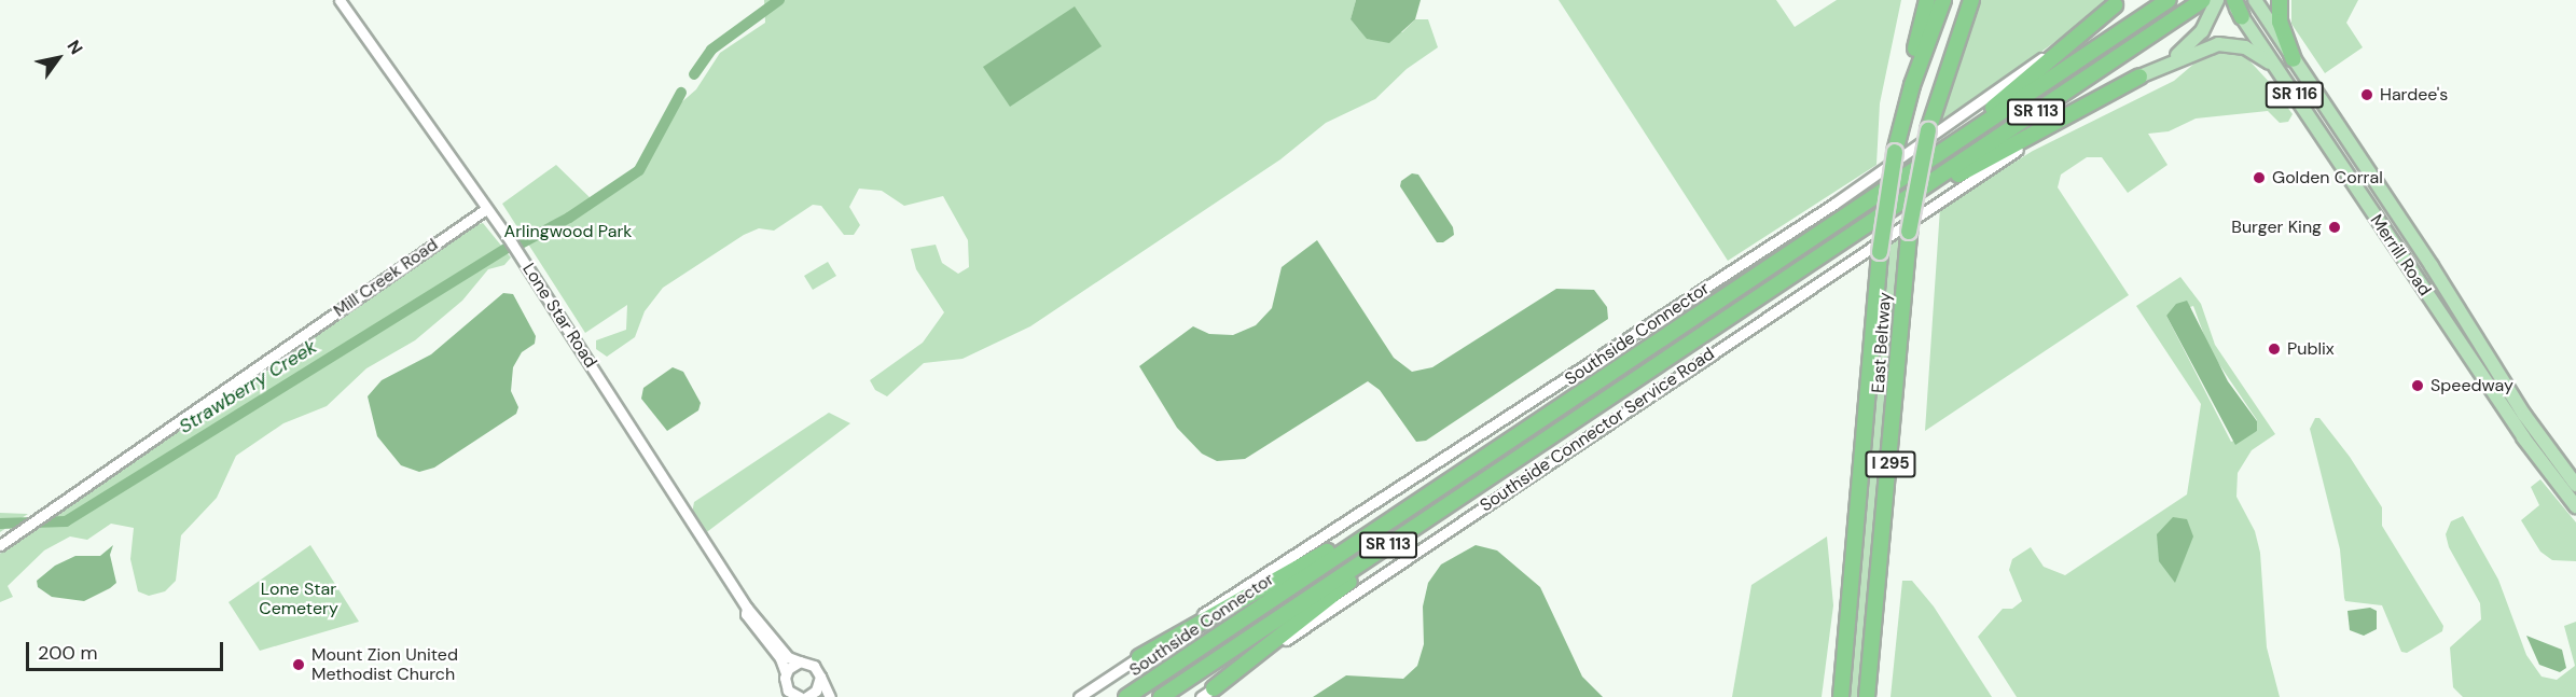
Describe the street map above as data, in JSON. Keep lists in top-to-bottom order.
{
  "streets": {
    "highway": [
      "SR 113",
      "Southside Connector",
      "East Beltway",
      "I 295"
    ],
    "main road": ["SR 116", "Merrill Road"],
    "street": ["Mill Creek Road", "Lone Star Road", "Southside Connector Service Road"]
  },
  "crossings": [
    ["Mill Creek Road", "Lone Star Road"]
  ],
  "water": ["Strawberry Creek"],
  "parks": ["Arlingwood Park", "Lone Star Cemetery"],
  "places": [
    "Hardee's",
    "Golden Corral",
    "Burger King",
    "Publix",
    "Speedway",
    "Mount Zion United Methodist Church"
  ],
  "scale_bar": "200 m",
  "north": "top right"
}
